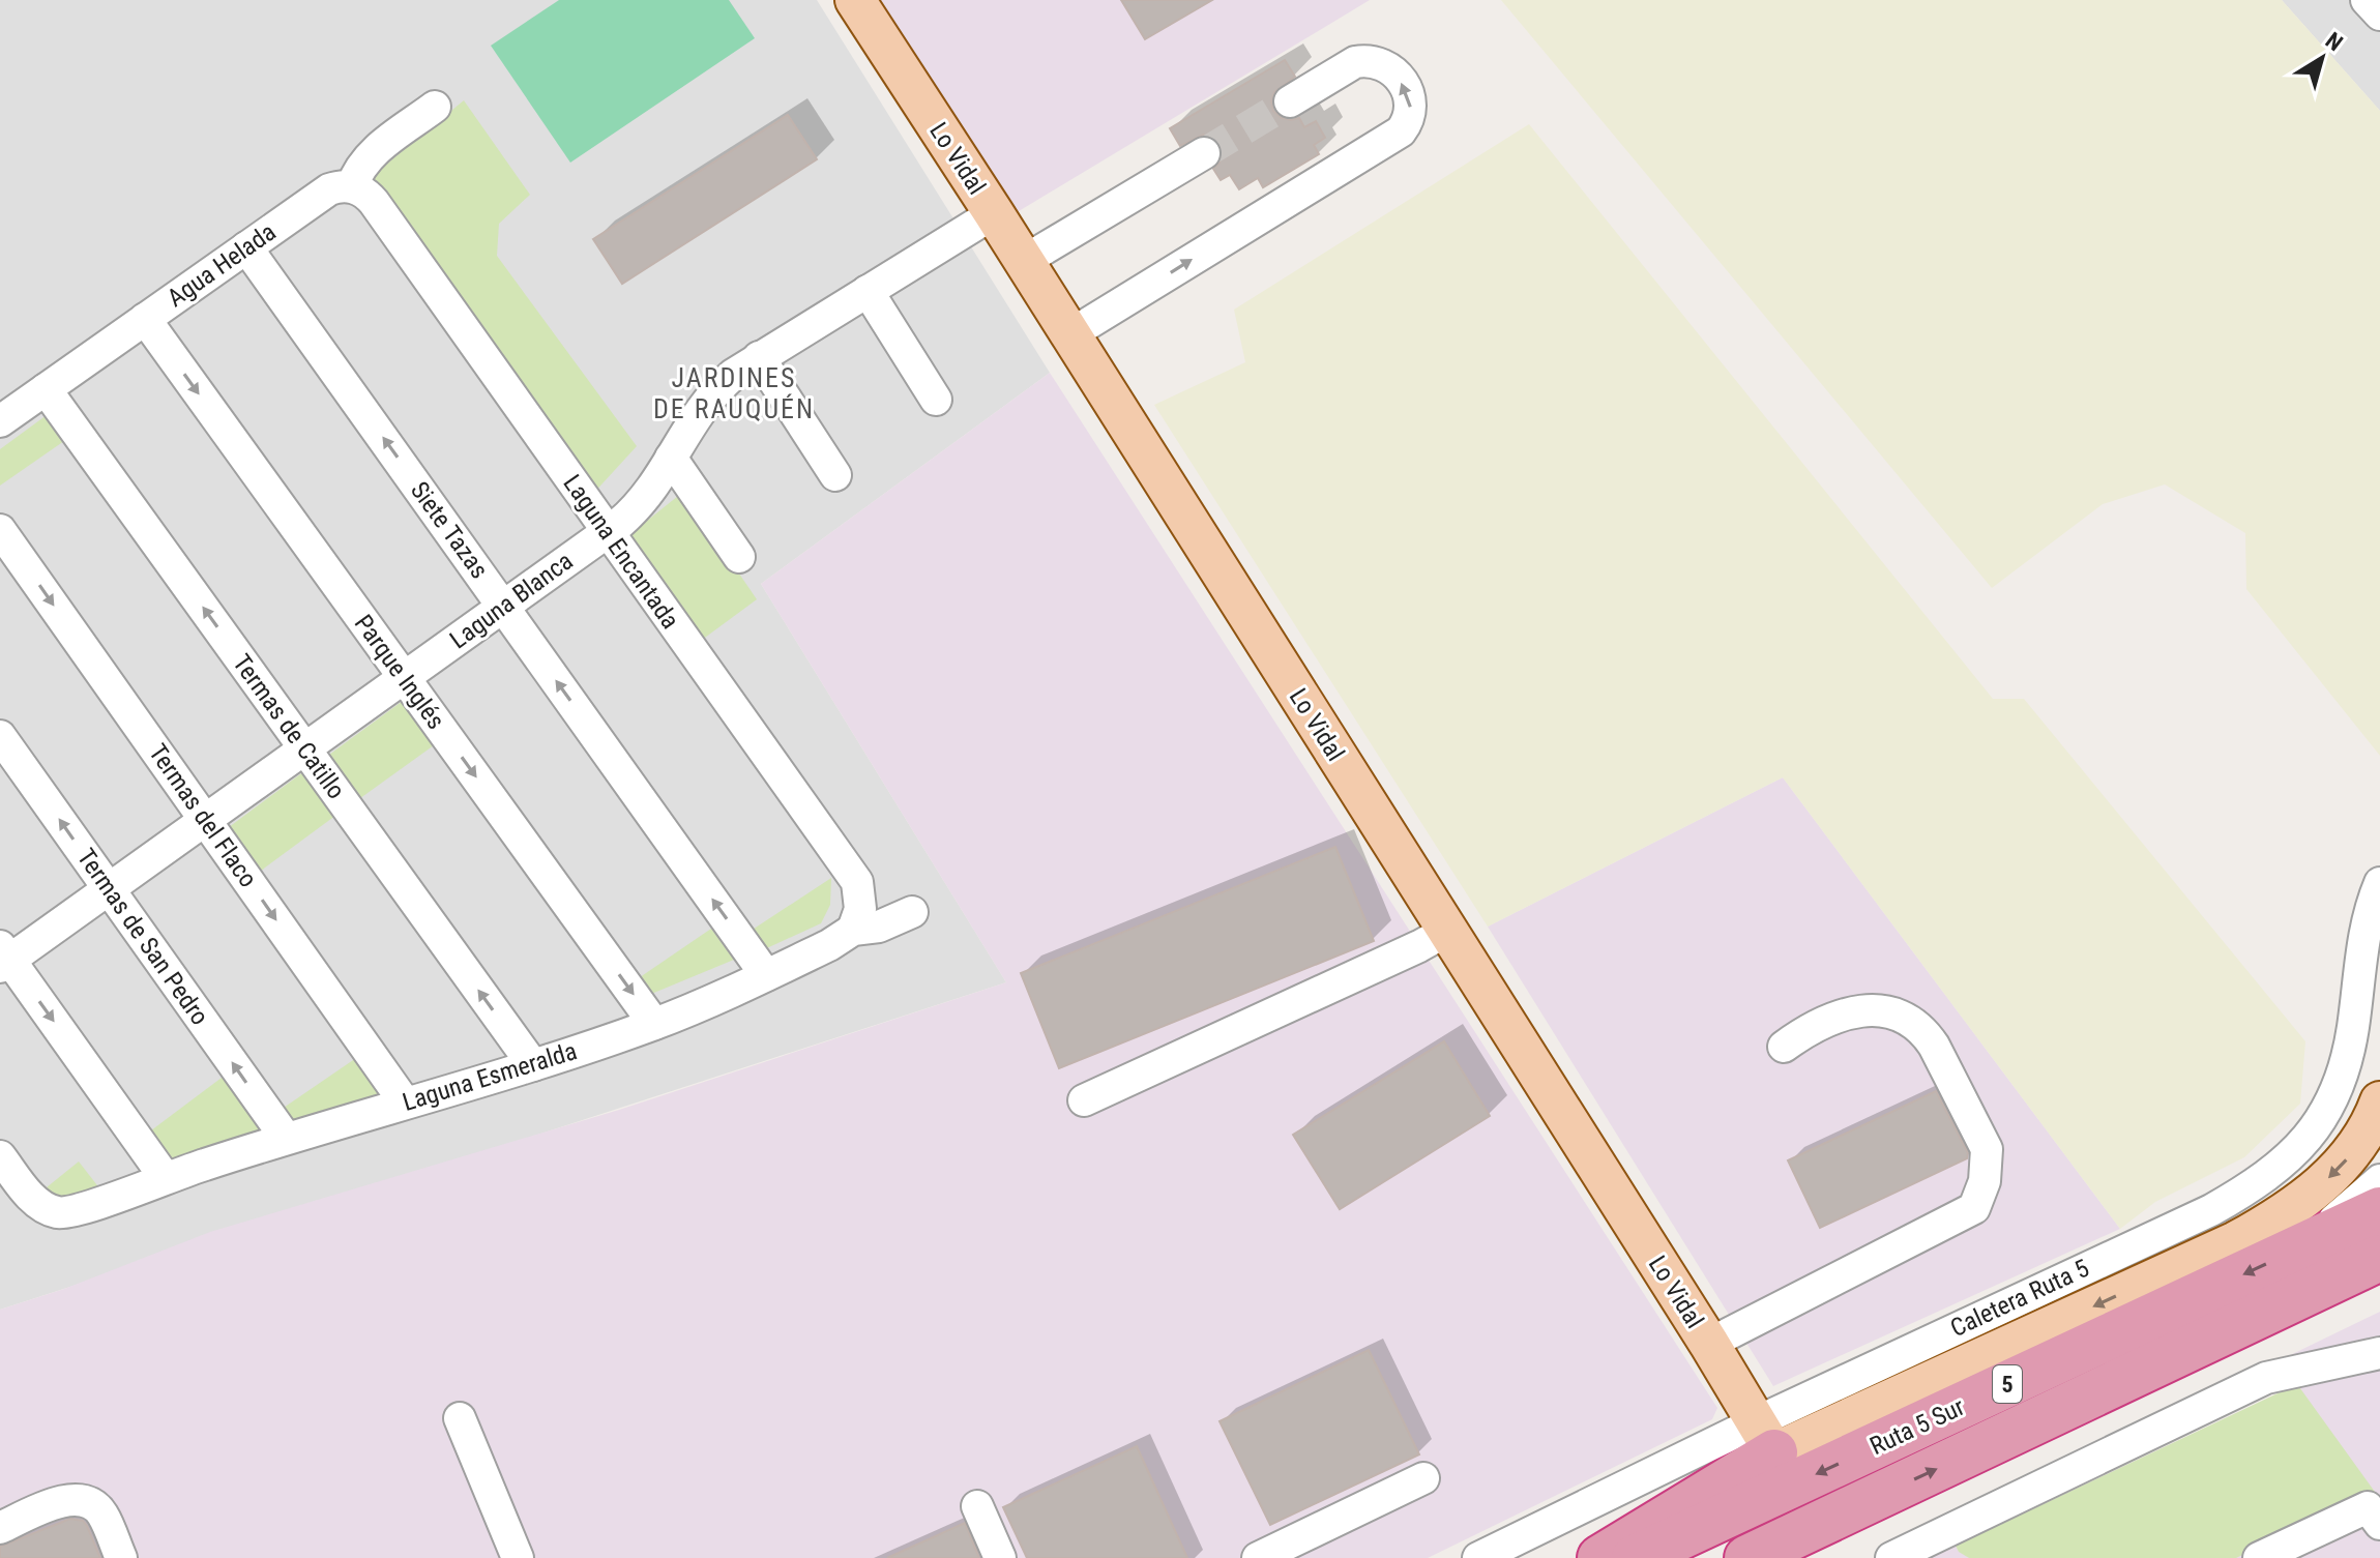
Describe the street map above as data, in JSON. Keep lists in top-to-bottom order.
{
  "streets": {
    "highway": ["5", "Ruta 5 Sur"],
    "main road": ["Lo Vidal"],
    "street": [
      "Agua Helada",
      "Siete Tazas",
      "Laguna Encantada",
      "Laguna Blanca",
      "Parque Inglés",
      "Termas de Catillo",
      "Termas del Flaco",
      "Termas de San Pedro",
      "Laguna Esmeralda",
      "Caletera Ruta 5"
    ]
  },
  "crossings": [
    ["Lo Vidal", "Laguna Blanca"],
    ["Lo Vidal", "Caletera Ruta 5"],
    ["Agua Helada", "Siete Tazas"],
    ["Agua Helada", "Laguna Encantada"],
    ["Agua Helada", "Parque Inglés"],
    ["Agua Helada", "Termas de Catillo"],
    ["Siete Tazas", "Laguna Blanca"],
    ["Siete Tazas", "Laguna Esmeralda"],
    ["Laguna Encantada", "Laguna Blanca"],
    ["Laguna Encantada", "Laguna Esmeralda"],
    ["Laguna Blanca", "Parque Inglés"],
    ["Laguna Blanca", "Termas de Catillo"],
    ["Laguna Blanca", "Termas del Flaco"],
    ["Laguna Blanca", "Termas de San Pedro"],
    ["Parque Inglés", "Laguna Esmeralda"],
    ["Termas de Catillo", "Laguna Esmeralda"],
    ["Termas del Flaco", "Laguna Esmeralda"],
    ["Termas de San Pedro", "Laguna Esmeralda"]
  ],
  "one_way": ["Siete Tazas", "Parque Inglés", "Termas de Catillo"],
  "districts": ["JARDINES DE RAUQUÉN"],
  "north": "top right"
}
